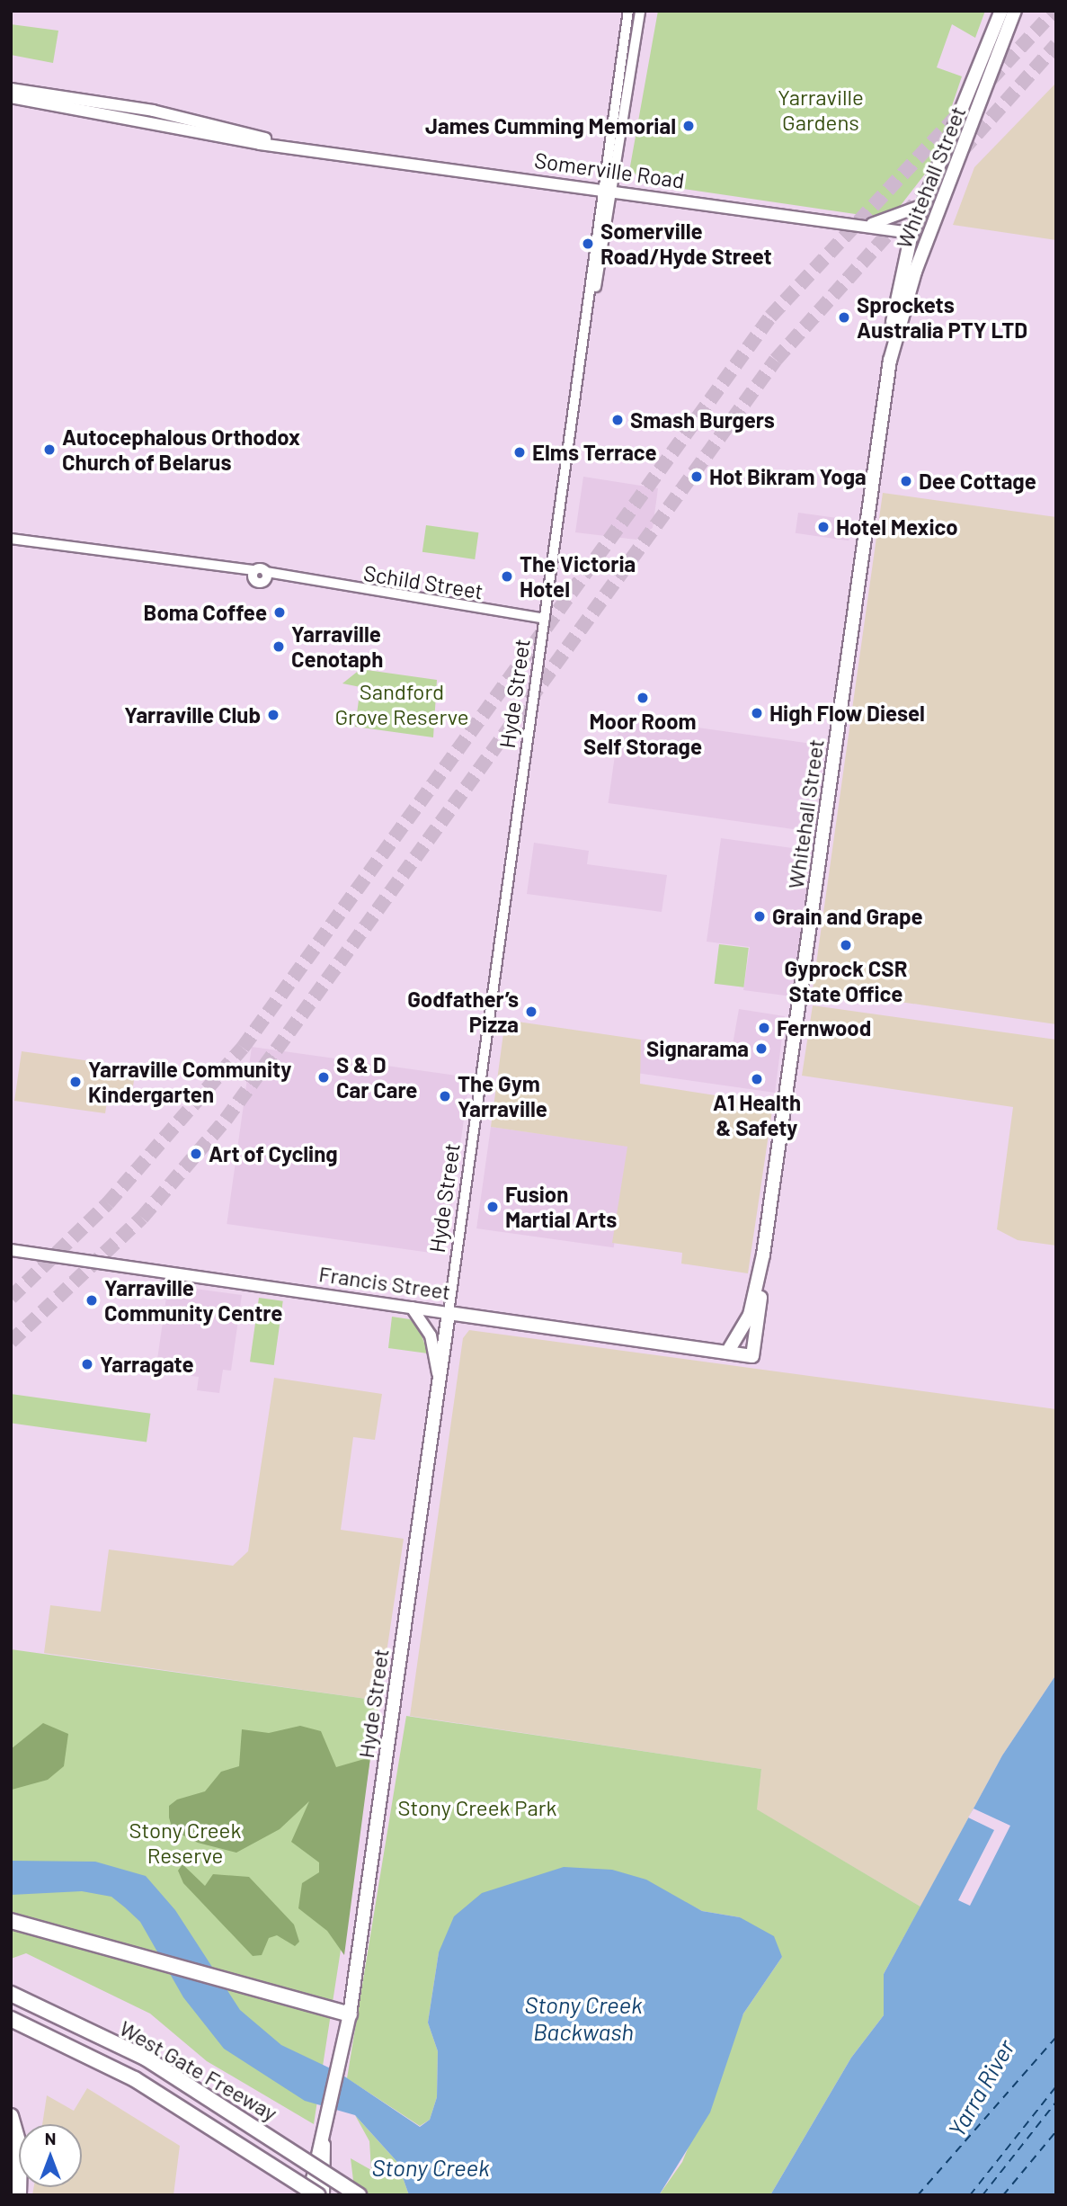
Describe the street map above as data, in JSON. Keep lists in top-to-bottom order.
{
  "streets": {
    "highway": ["West Gate Freeway"],
    "main road": [
      "Somerville Road",
      "Whitehall Street",
      "Hyde Street",
      "Francis Street"
    ],
    "street": ["Schild Street"]
  },
  "crossings": [
    ["Somerville Road", "Whitehall Street"],
    ["Somerville Road", "Hyde Street"],
    ["Whitehall Street", "Francis Street"],
    ["Schild Street", "Hyde Street"],
    ["Hyde Street", "Francis Street"]
  ],
  "water": ["Stony Creek Backwash", "Yarra River", "Stony Creek"],
  "parks": [
    "Yarraville Gardens",
    "Sandford Grove Reserve",
    "Stony Creek Park",
    "Stony Creek Reserve"
  ],
  "places": [
    "James Cumming Memorial",
    "Somerville Road/Hyde Street",
    "Sprockets Australia PTY LTD",
    "Smash Burgers",
    "Autocephalous Orthodox Church of Belarus",
    "Elms Terrace",
    "Hot Bikram Yoga",
    "Dee Cottage",
    "Hotel Mexico",
    "The Victoria Hotel",
    "Boma Coffee",
    "Yarraville Cenotaph",
    "Moor Room Self Storage",
    "High Flow Diesel",
    "Yarraville Club",
    "Grain and Grape",
    "Gyprock CSR State Office",
    "Godfather’s Pizza",
    "Fernwood",
    "Signarama",
    "S & D Car Care",
    "A1 Health & Safety",
    "Yarraville Community Kindergarten",
    "The Gym Yarraville",
    "Art of Cycling",
    "Fusion Martial Arts",
    "Yarraville Community Centre",
    "Yarragate"
  ],
  "north": "top"
}
